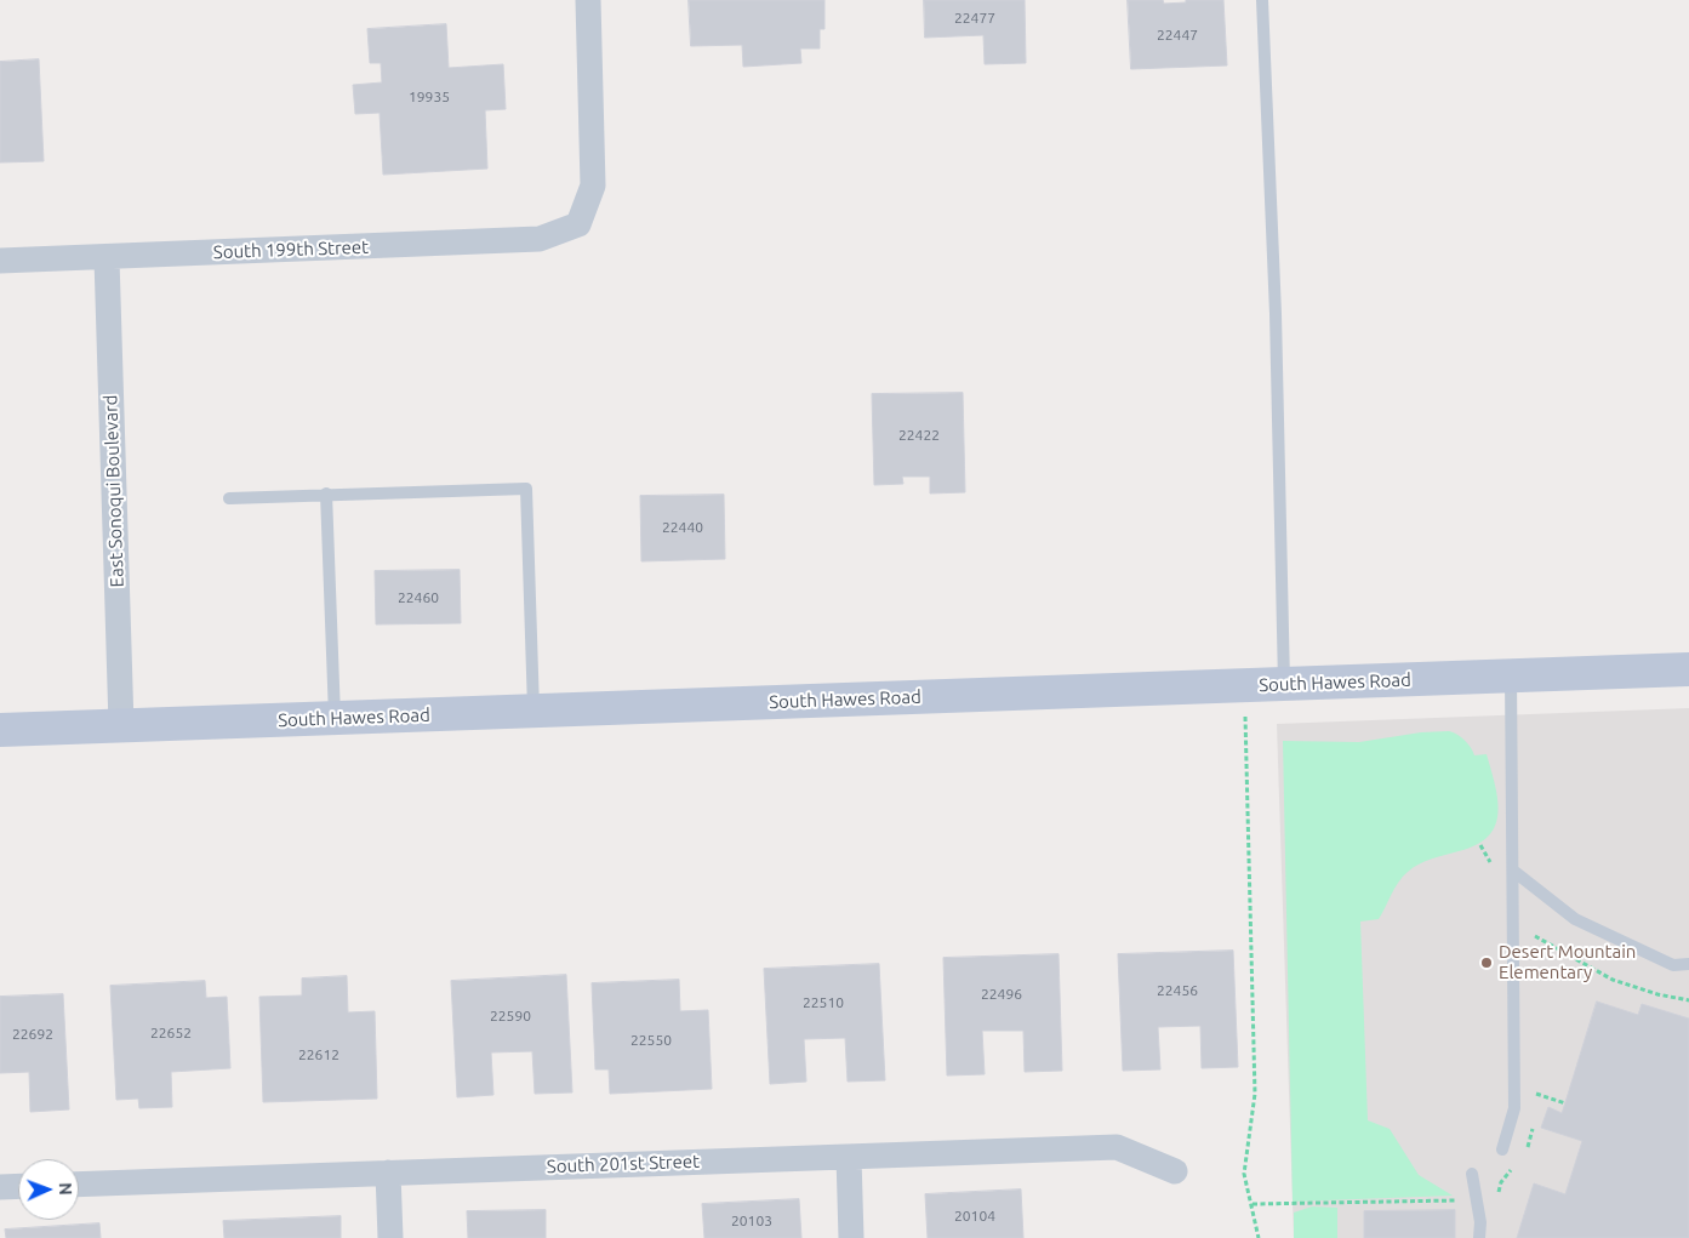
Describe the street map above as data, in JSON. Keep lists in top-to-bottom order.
{
  "streets": {
    "main road": ["South Hawes Road"],
    "street": ["South 199th Street", "East Sonoqui Boulevard", "South 201st Street"]
  },
  "crossings": [
    ["South 199th Street", "East Sonoqui Boulevard"],
    ["East Sonoqui Boulevard", "South Hawes Road"]
  ],
  "places": ["Desert Mountain Elementary"],
  "house_numbers": [
    "22477",
    "22447",
    "19935",
    "22422",
    "22440",
    "22460",
    "22456",
    "22496",
    "22510",
    "22590",
    "22652",
    "22692",
    "22550",
    "22612",
    "20104",
    "20103"
  ],
  "north": "right"
}
